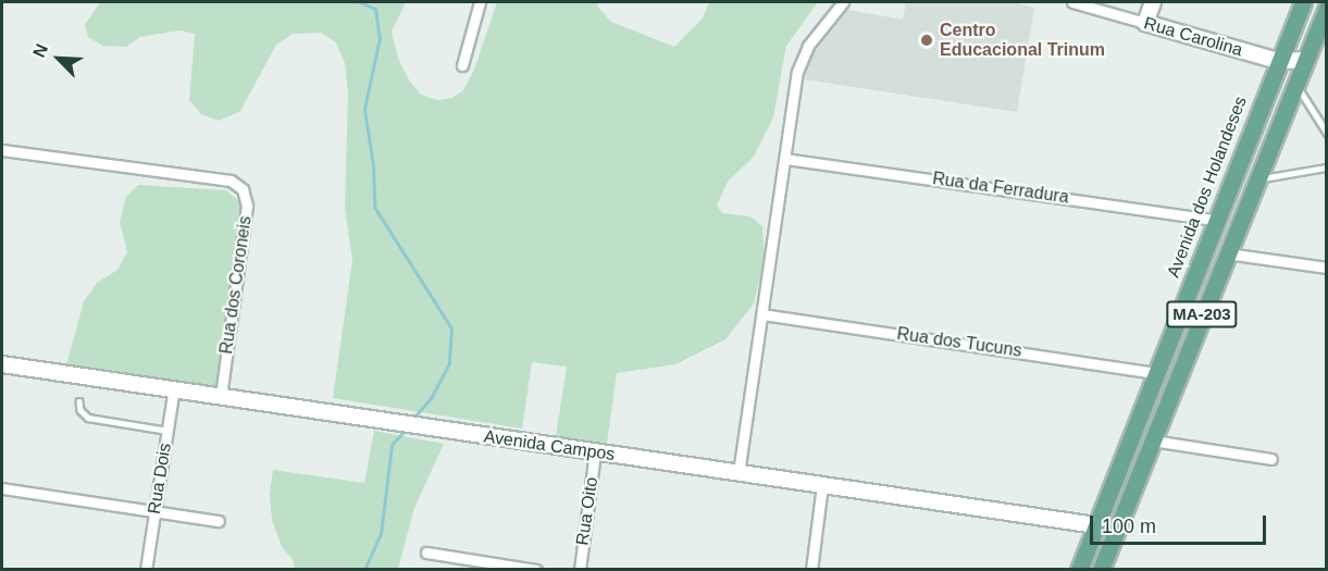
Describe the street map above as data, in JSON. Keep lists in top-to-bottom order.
{
  "streets": {
    "main road": ["Avenida dos Holandeses", "MA-203"],
    "street": [
      "Rua Carolina",
      "Rua da Ferradura",
      "Rua dos Coroneis",
      "Rua dos Tucuns",
      "Avenida Campos",
      "Rua Dois",
      "Rua Oito"
    ]
  },
  "crossings": [
    ["Rua Carolina", "Avenida dos Holandeses"],
    ["Rua Carolina", "MA-203"],
    ["Avenida dos Holandeses", "Rua da Ferradura"],
    ["Avenida dos Holandeses", "Rua dos Tucuns"],
    ["Avenida dos Holandeses", "Avenida Campos"],
    ["Rua dos Coroneis", "Avenida Campos"],
    ["Avenida Campos", "Rua Dois"],
    ["Avenida Campos", "Rua Oito"]
  ],
  "places": ["Centro Educacional Trinum"],
  "scale_bar": "100 m",
  "north": "top left"
}
